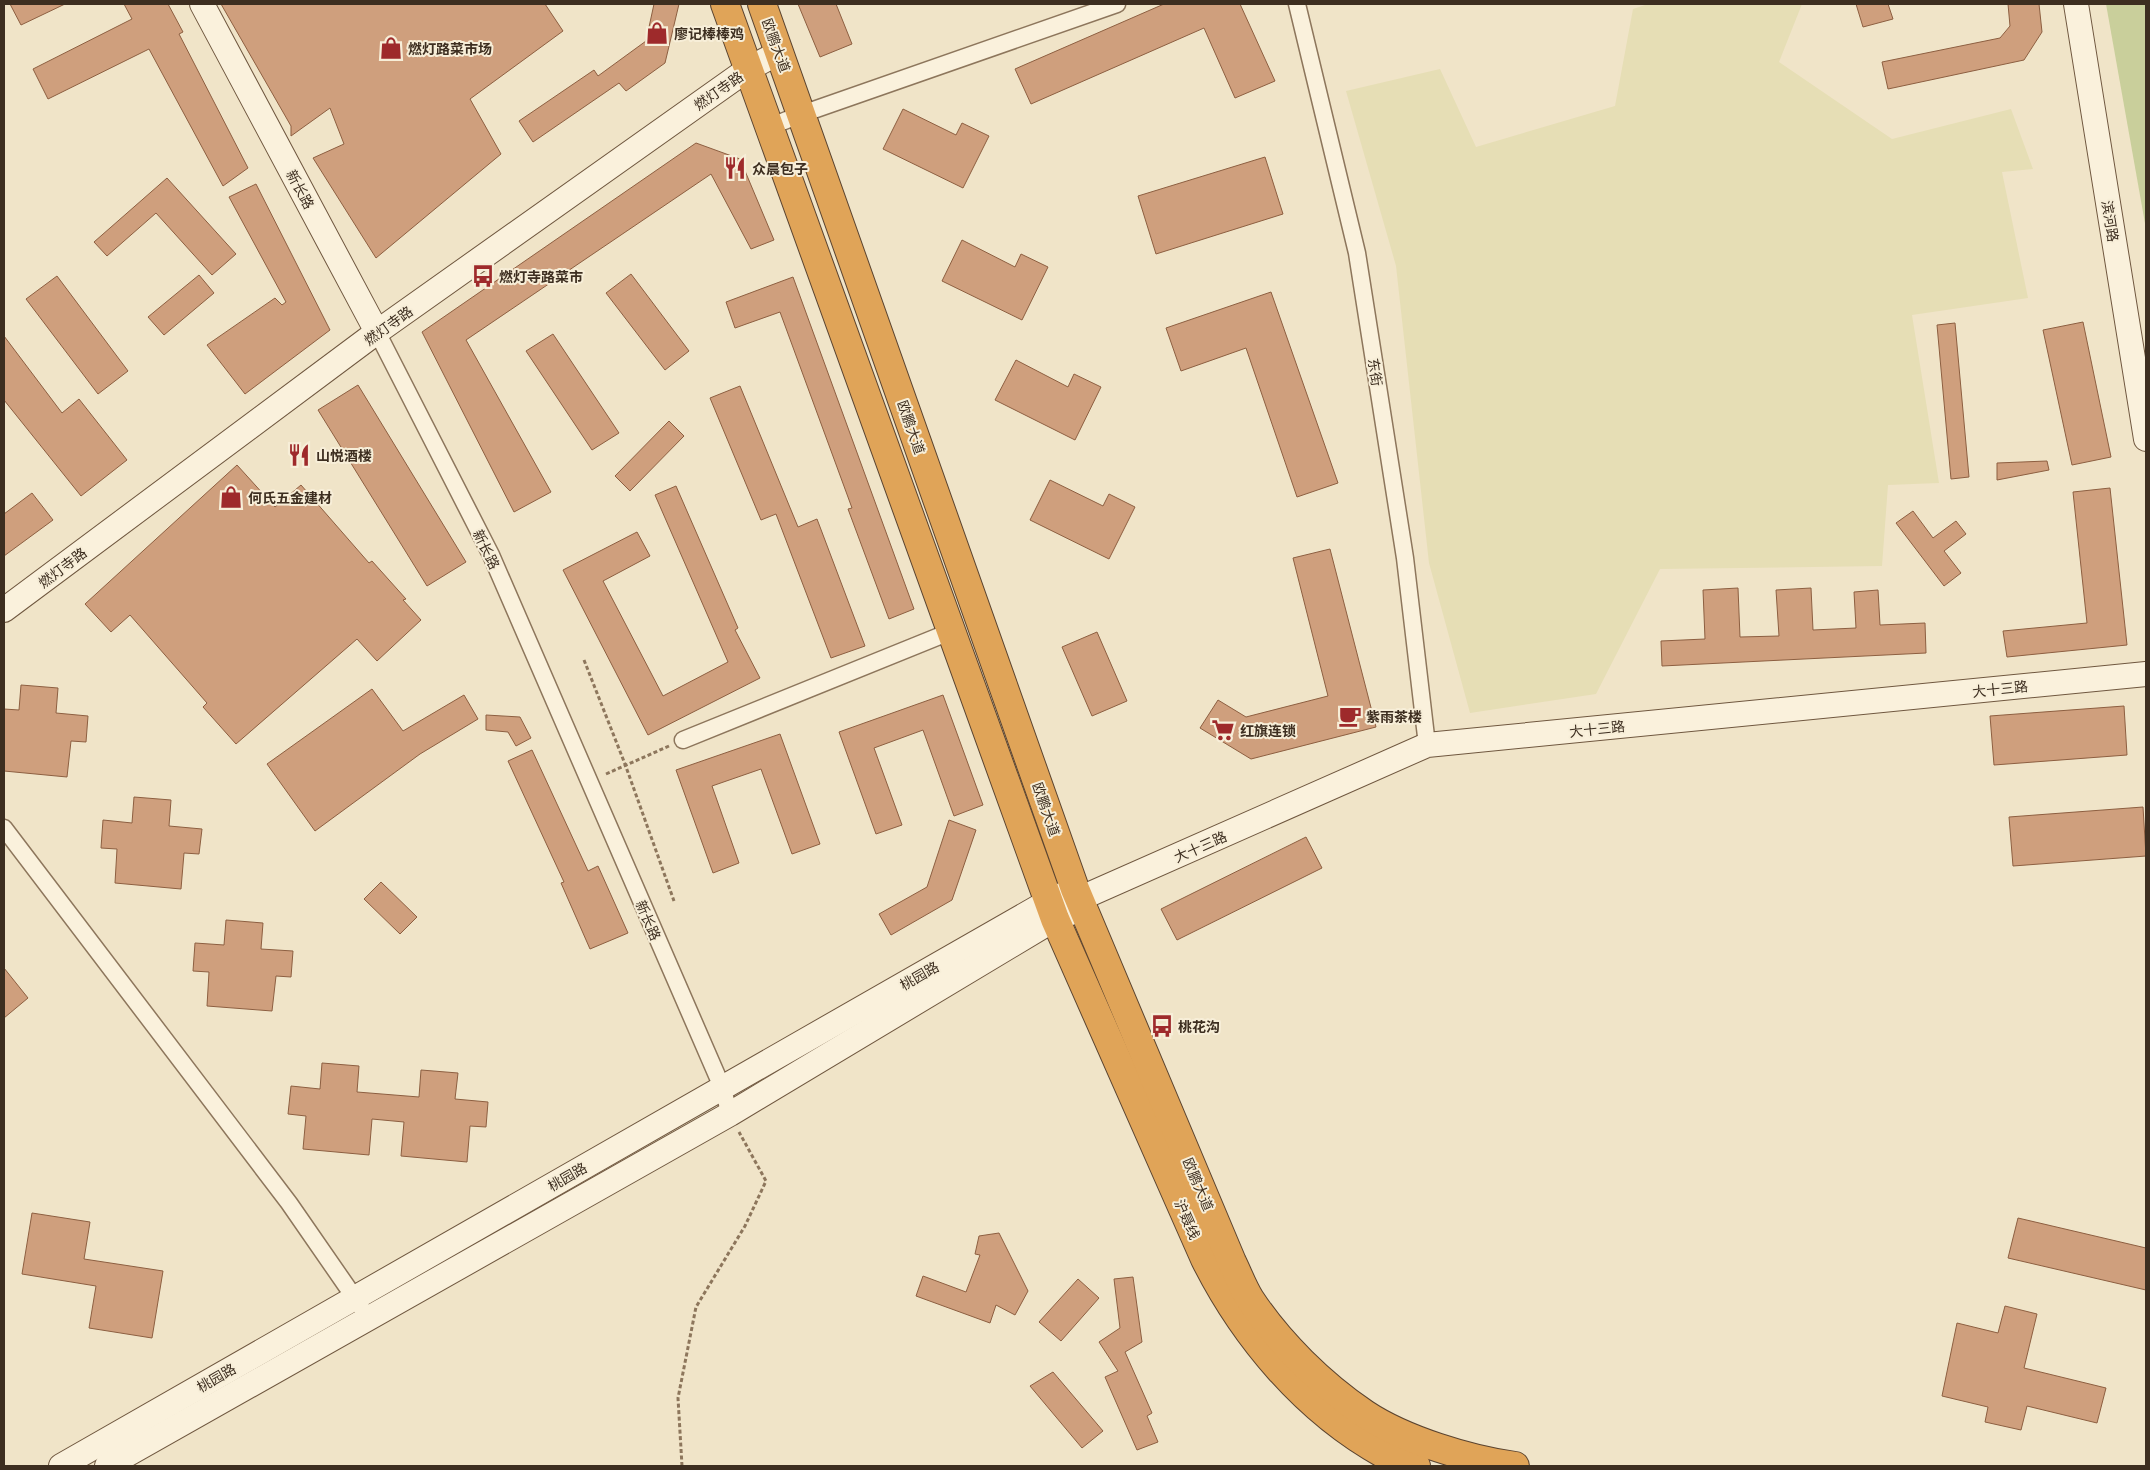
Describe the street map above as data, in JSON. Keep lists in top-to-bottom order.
{
  "streets": {
    "highway": ["欧鹏大道", "沪聂线"],
    "street": [
      "燃灯寺路",
      "新长路",
      "滨河路",
      "东街",
      "大十三路",
      "桃园路"
    ]
  },
  "crossings": [
    ["欧鹏大道", "燃灯寺路"],
    ["欧鹏大道", "大十三路"],
    ["欧鹏大道", "桃园路"],
    ["欧鹏大道", "沪聂线"],
    ["燃灯寺路", "新长路"],
    ["新长路", "桃园路"],
    ["东街", "大十三路"],
    ["大十三路", "桃园路"],
    ["桃园路", "沪聂线"]
  ],
  "places": {
    "shop": ["廖记棒棒鸡", "燃灯路菜市场", "何氏五金建材"],
    "restaurant": ["众晨包子", "山悦酒楼"],
    "bus stop": ["燃灯寺路菜市", "桃花沟"],
    "cafe": ["紫雨茶楼"],
    "supermarket": ["红旗连锁"]
  }
}
